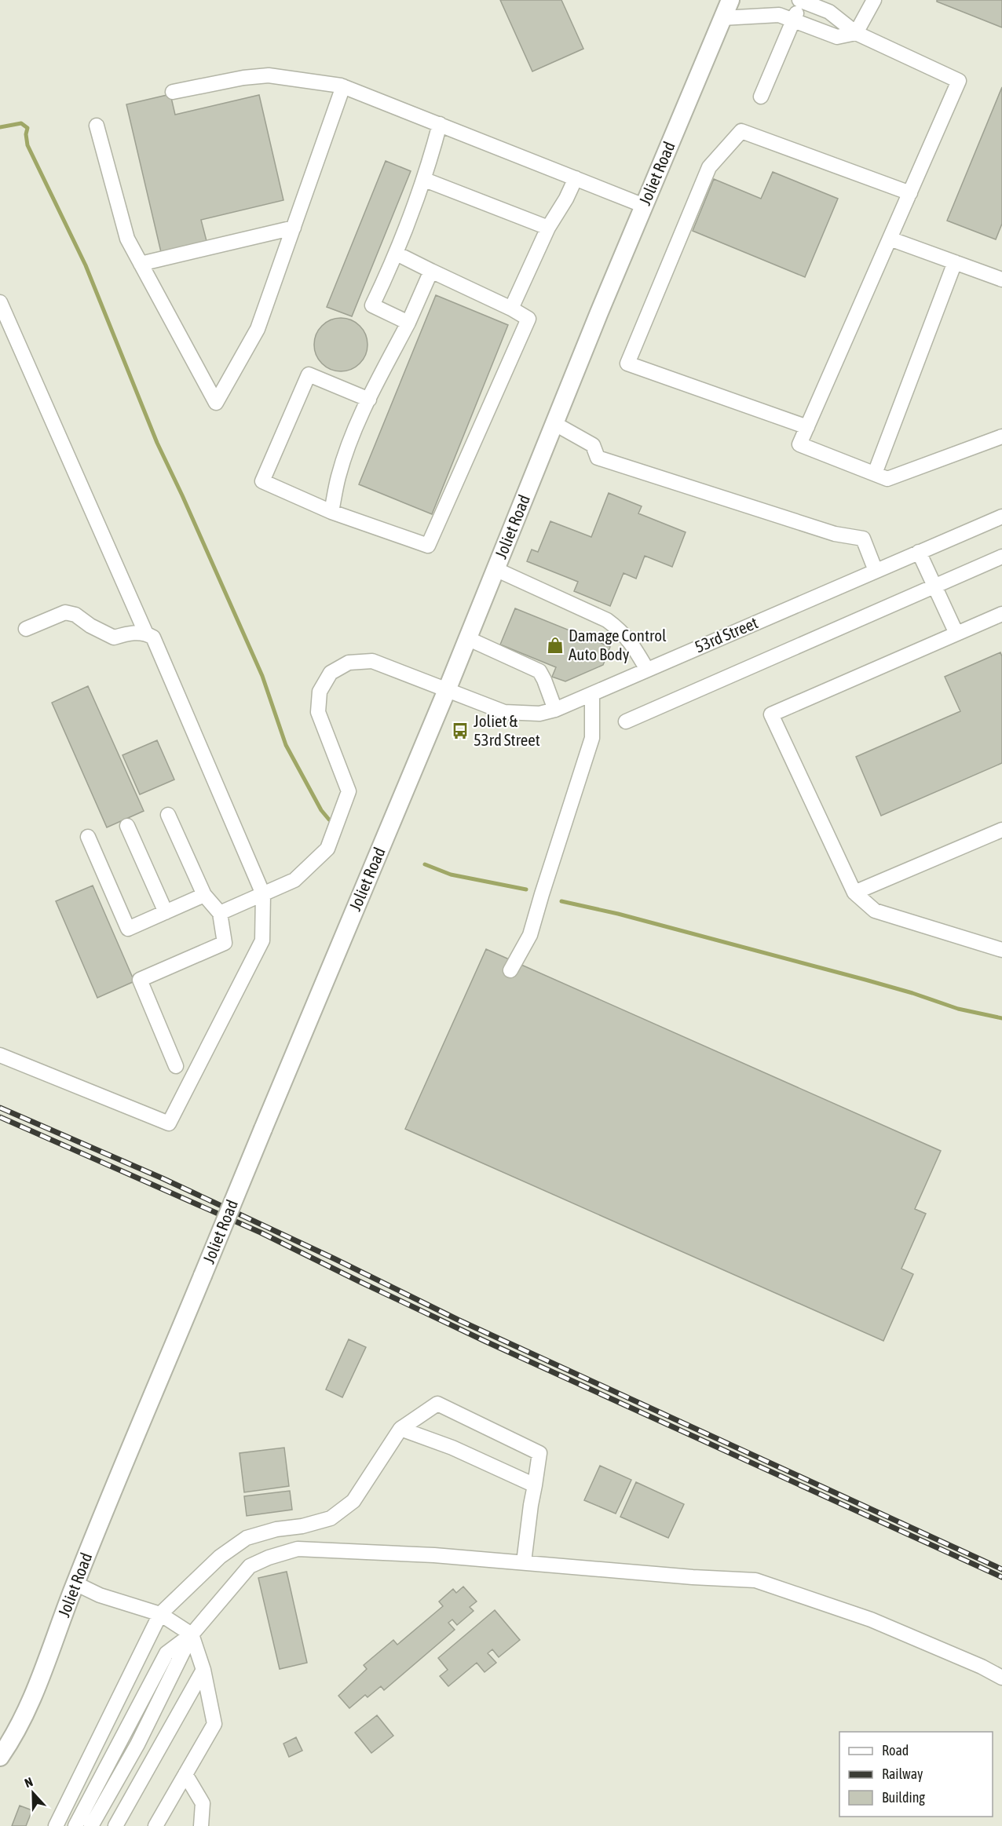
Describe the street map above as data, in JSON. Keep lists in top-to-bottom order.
{
  "streets": {
    "main road": ["Joliet Road"],
    "street": ["53rd Street"]
  },
  "crossings": [
    ["Joliet Road", "53rd Street"]
  ],
  "places": {
    "shop": ["Damage Control Auto Body"],
    "bus stop": ["Joliet & 53rd Street"]
  },
  "legend": ["Road", "Railway", "Building"],
  "north": "top"
}
